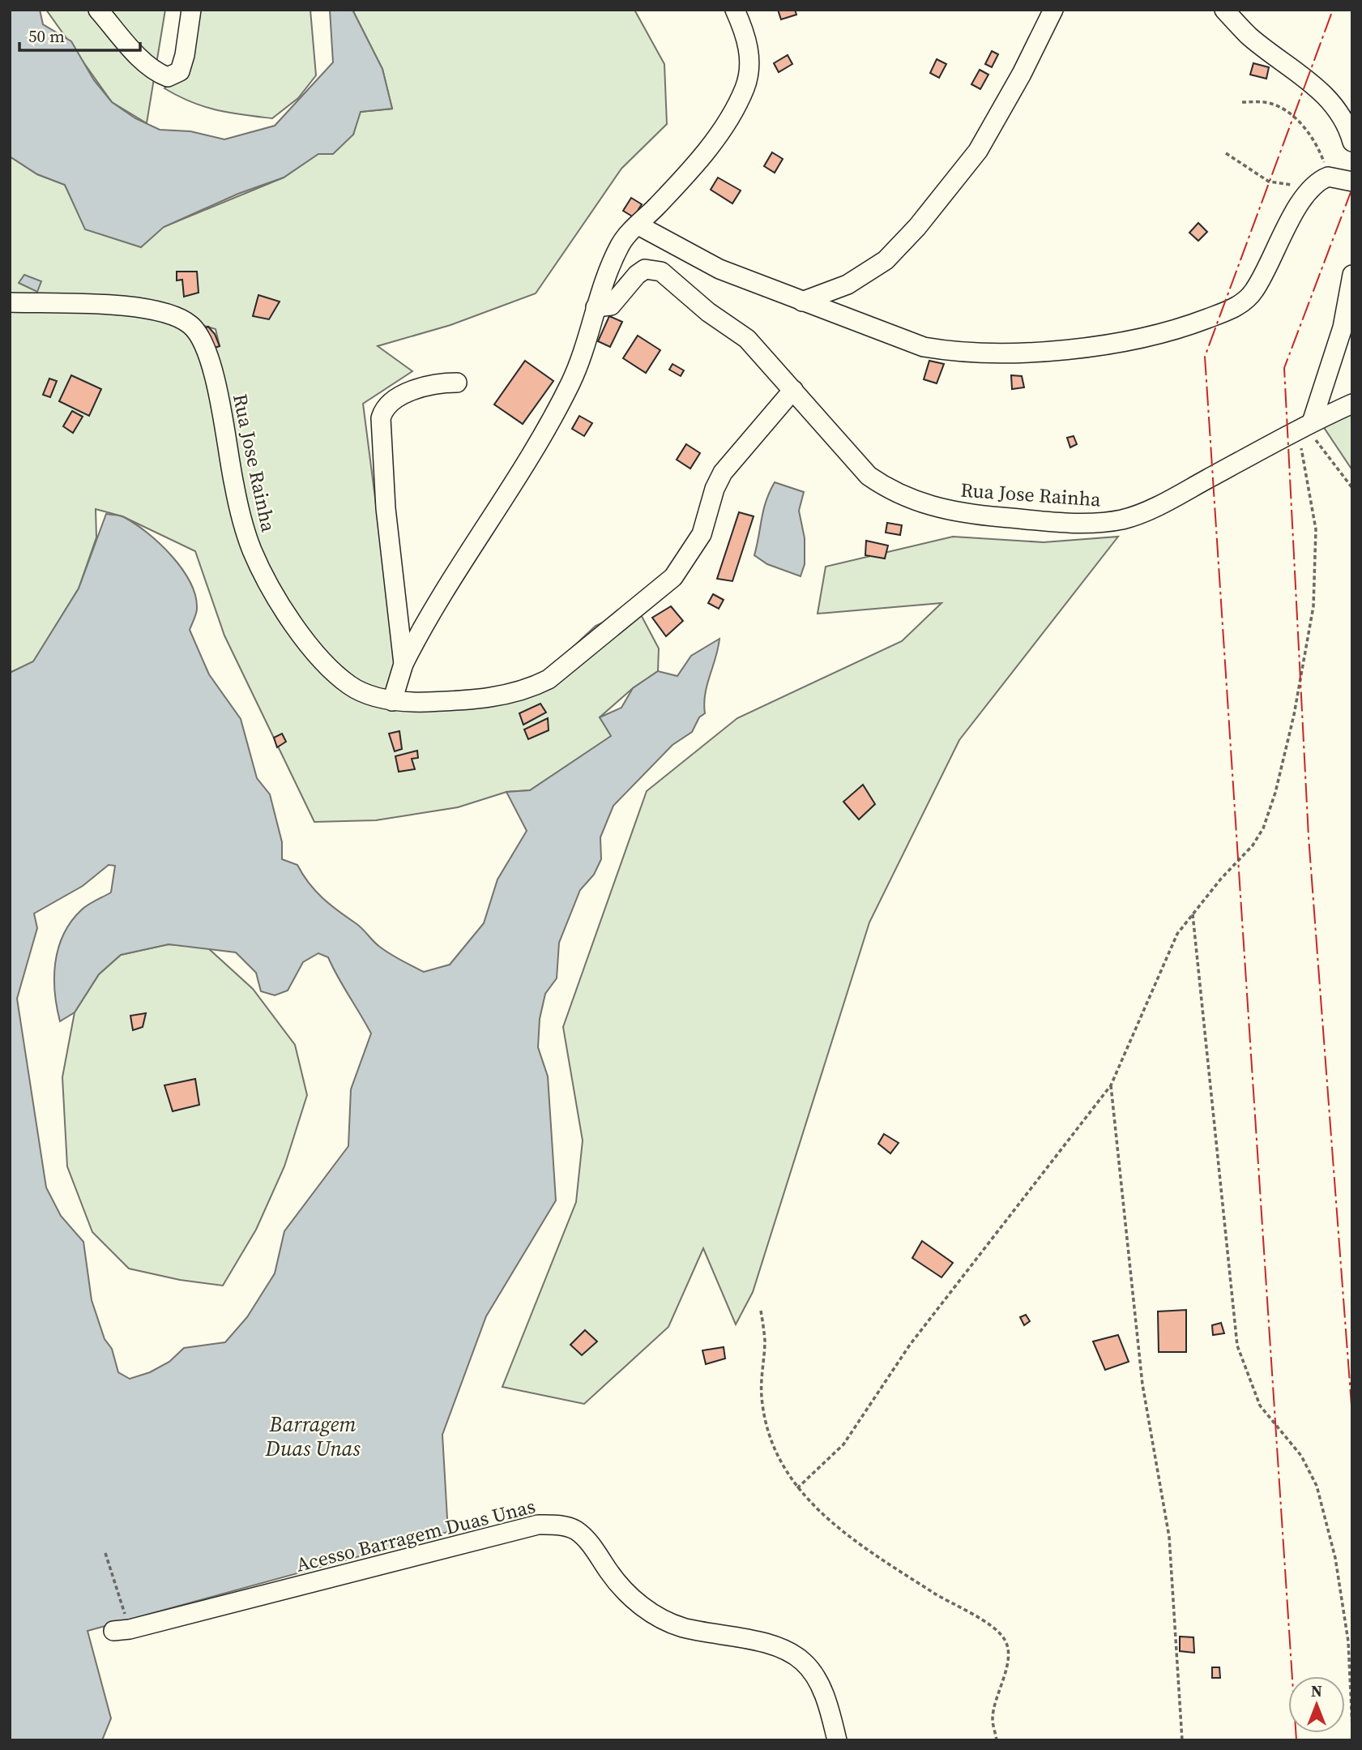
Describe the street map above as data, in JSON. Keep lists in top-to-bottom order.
{
  "streets": {
    "street": ["Rua Jose Rainha", "Acesso Barragem Duas Unas"]
  },
  "water": ["Barragem Duas Unas"],
  "scale_bar": "50 m",
  "north": "top"
}
